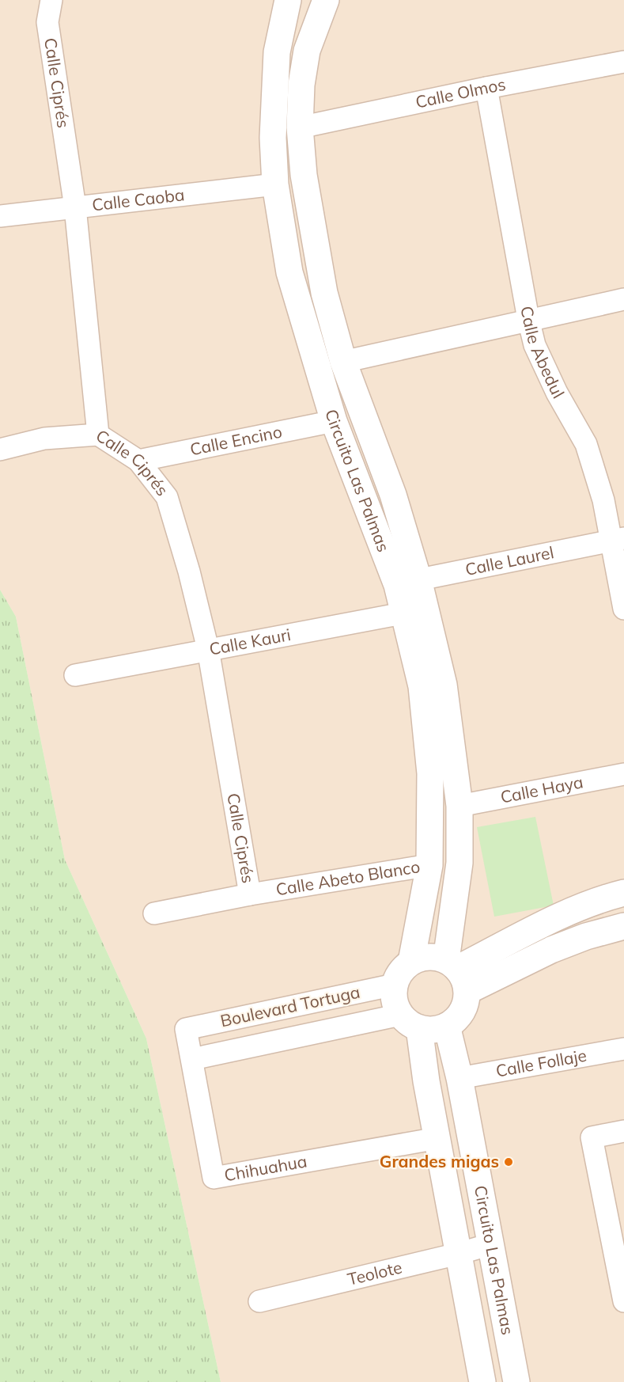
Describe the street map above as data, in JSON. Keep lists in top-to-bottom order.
{
  "streets": {
    "street": [
      "Calle Ciprés",
      "Calle Olmos",
      "Calle Caoba",
      "Calle Abedul",
      "Calle Encino",
      "Circuito Las Palmas",
      "Calle Laurel",
      "Calle Kauri",
      "Calle Haya",
      "Calle Abeto Blanco",
      "Boulevard Tortuga",
      "Calle Follaje",
      "Chihuahua",
      "Teolote"
    ]
  },
  "crossings": [
    ["Calle Ciprés", "Calle Caoba"],
    ["Calle Ciprés", "Calle Encino"],
    ["Calle Ciprés", "Calle Kauri"],
    ["Calle Ciprés", "Calle Abeto Blanco"],
    ["Calle Olmos", "Calle Abedul"],
    ["Calle Olmos", "Circuito Las Palmas"],
    ["Calle Caoba", "Circuito Las Palmas"],
    ["Calle Abedul", "Calle Laurel"],
    ["Calle Encino", "Circuito Las Palmas"],
    ["Circuito Las Palmas", "Calle Laurel"],
    ["Circuito Las Palmas", "Calle Kauri"],
    ["Circuito Las Palmas", "Calle Haya"],
    ["Circuito Las Palmas", "Calle Abeto Blanco"],
    ["Circuito Las Palmas", "Boulevard Tortuga"],
    ["Circuito Las Palmas", "Calle Follaje"],
    ["Circuito Las Palmas", "Chihuahua"],
    ["Circuito Las Palmas", "Teolote"],
    ["Boulevard Tortuga", "Chihuahua"]
  ],
  "places": ["Grandes migas"]
}
